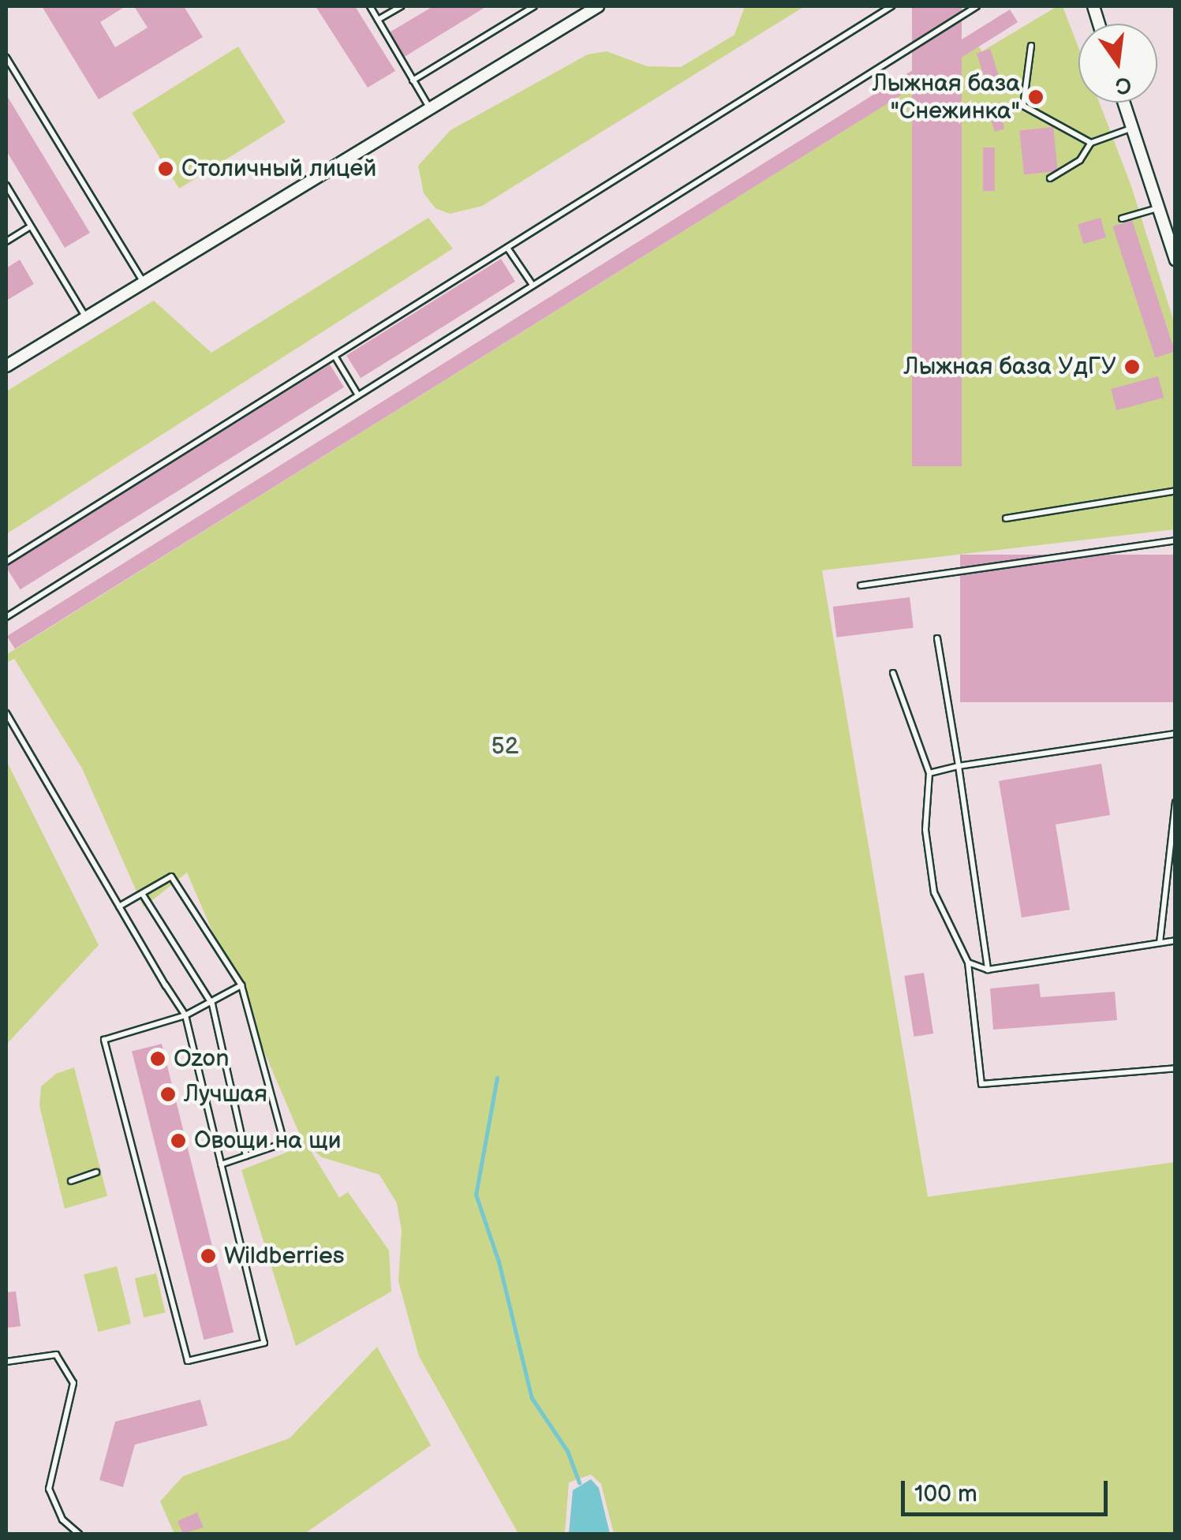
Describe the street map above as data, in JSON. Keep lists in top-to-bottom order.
{
  "parks": ["52"],
  "places": [
    "Лыжная база \"Снежинка\"",
    "Столичный лицей",
    "Лыжная база УдГУ",
    "Ozon",
    "Лучшая",
    "Овощи на щи",
    "Wildberries"
  ],
  "scale_bar": "100 m",
  "north": "bottom"
}
